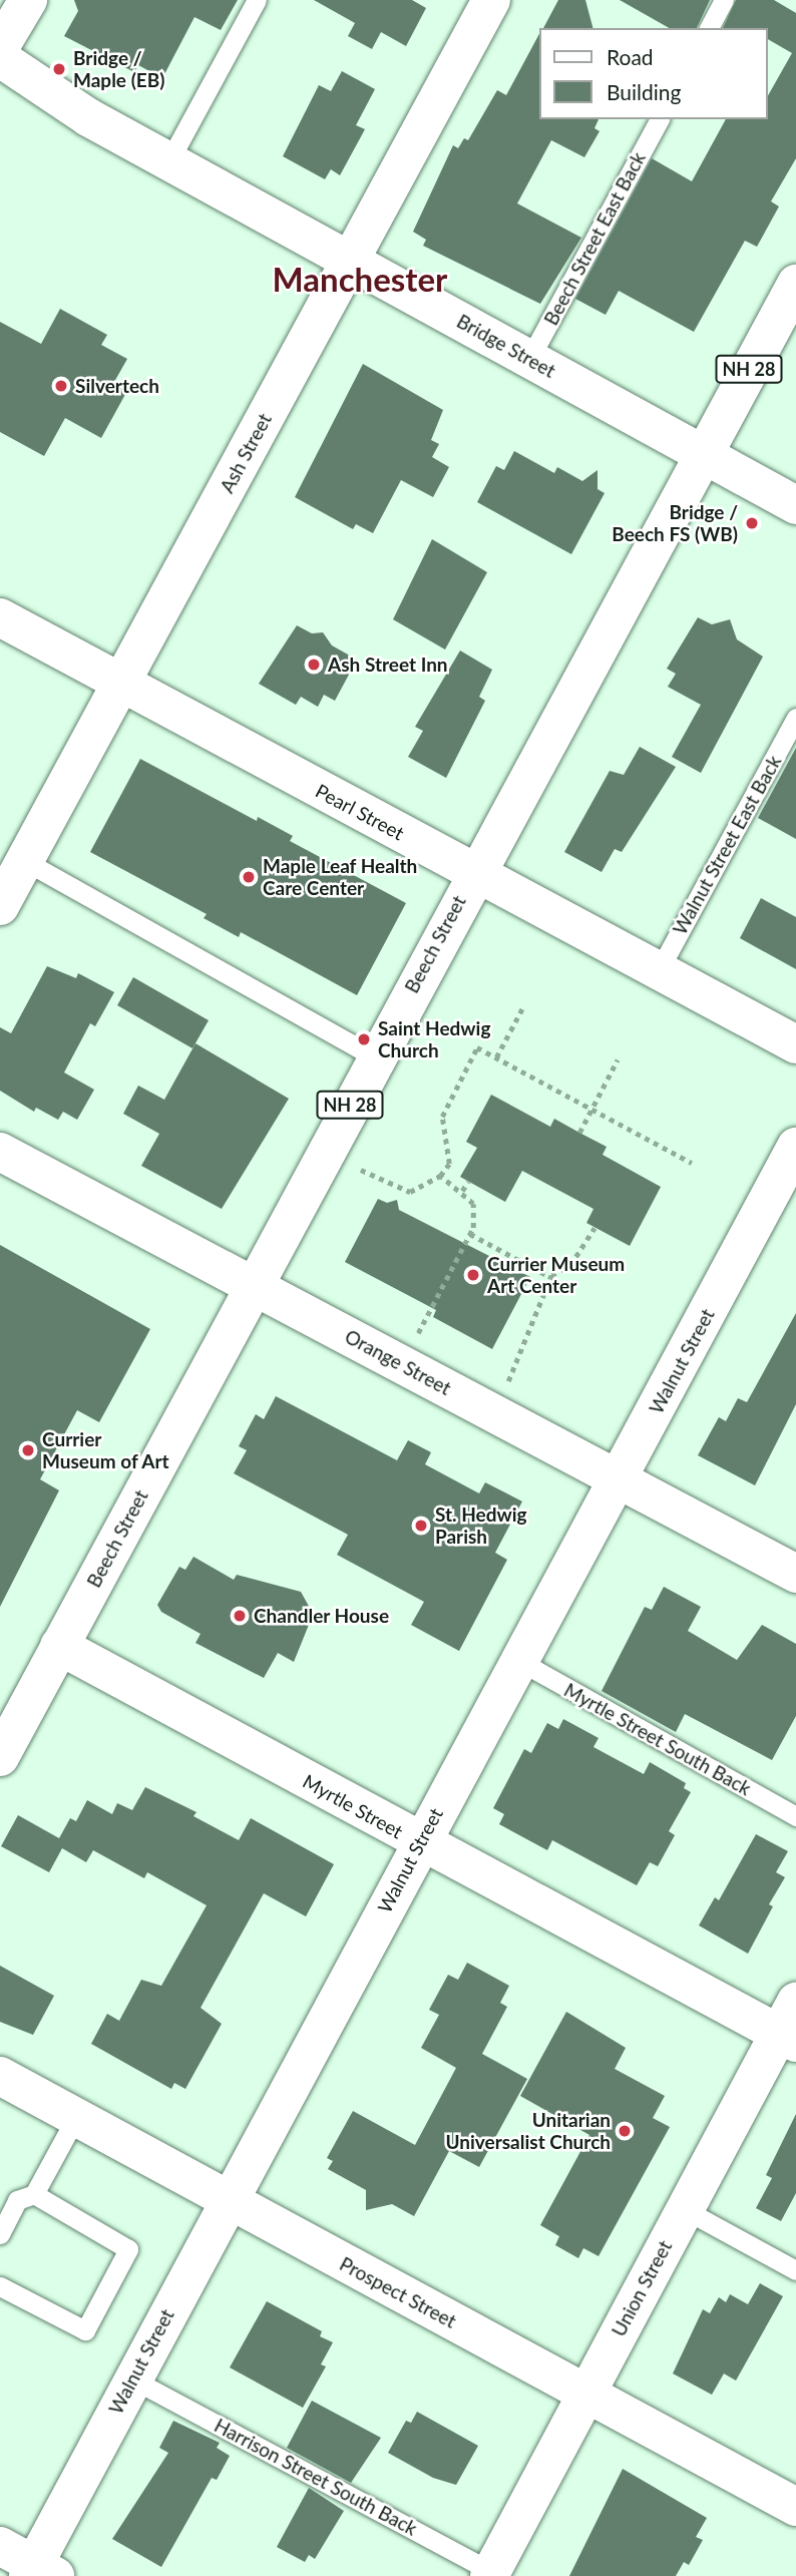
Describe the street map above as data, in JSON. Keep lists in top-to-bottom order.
{
  "streets": {
    "street": [
      "Bridge Street",
      "NH 28",
      "Ash Street",
      "Pearl Street",
      "Beech Street",
      "Walnut Street",
      "Orange Street",
      "Myrtle Street",
      "Union Street",
      "Prospect Street"
    ],
    "lane": [
      "Beech Street East Back",
      "Walnut Street East Back",
      "Myrtle Street South Back",
      "Harrison Street South Back"
    ]
  },
  "crossings": [
    ["Beech Street East Back", "Bridge Street"],
    ["Bridge Street", "Ash Street"],
    ["Bridge Street", "Beech Street"],
    ["Ash Street", "Pearl Street"],
    ["Pearl Street", "Walnut Street East Back"],
    ["Pearl Street", "Beech Street"],
    ["Beech Street", "Orange Street"],
    ["Beech Street", "Myrtle Street"],
    ["Walnut Street", "Orange Street"],
    ["Walnut Street", "Myrtle Street South Back"],
    ["Walnut Street", "Myrtle Street"],
    ["Walnut Street", "Prospect Street"],
    ["Walnut Street", "Harrison Street South Back"],
    ["Myrtle Street", "Union Street"],
    ["Union Street", "Prospect Street"],
    ["Union Street", "Harrison Street South Back"]
  ],
  "districts": ["Manchester"],
  "places": [
    "Bridge / Maple (EB)",
    "Silvertech",
    "Bridge / Beech FS (WB)",
    "Ash Street Inn",
    "Maple Leaf Health Care Center",
    "Saint Hedwig Church",
    "Currier Museum Art Center",
    "Currier Museum of Art",
    "St. Hedwig Parish",
    "Chandler House",
    "Unitarian Universalist Church"
  ],
  "legend": ["Road", "Building"]
}
